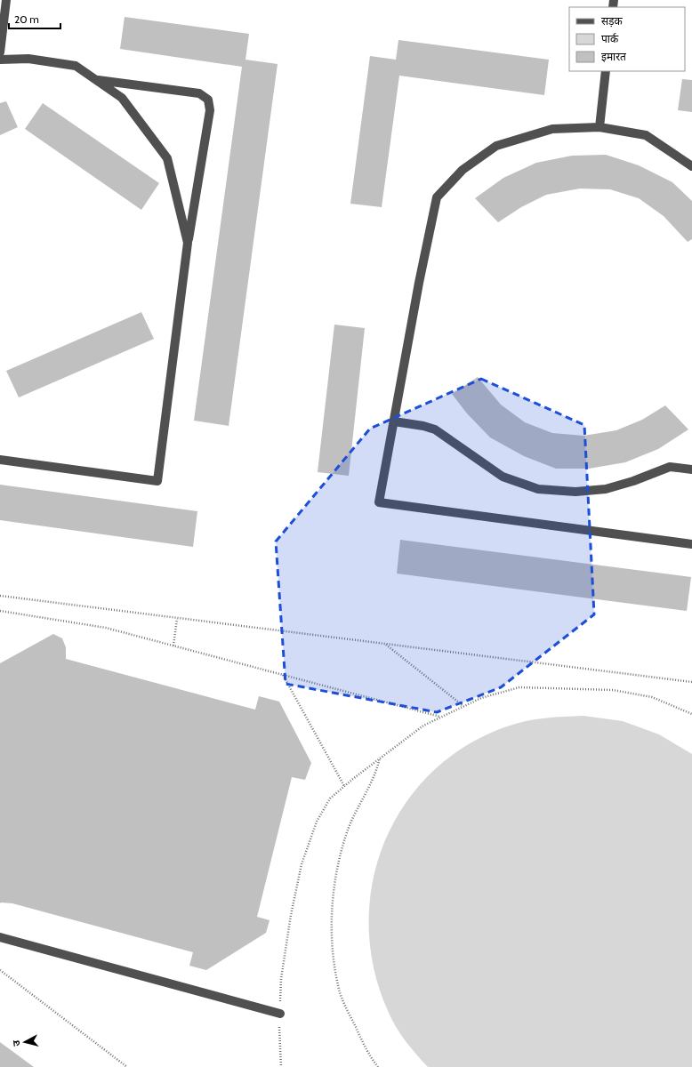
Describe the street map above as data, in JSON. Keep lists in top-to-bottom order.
{
  "legend": ["सड़क", "पार्क", "इमारत"],
  "scale_bar": "20 m",
  "north": "left"
}
